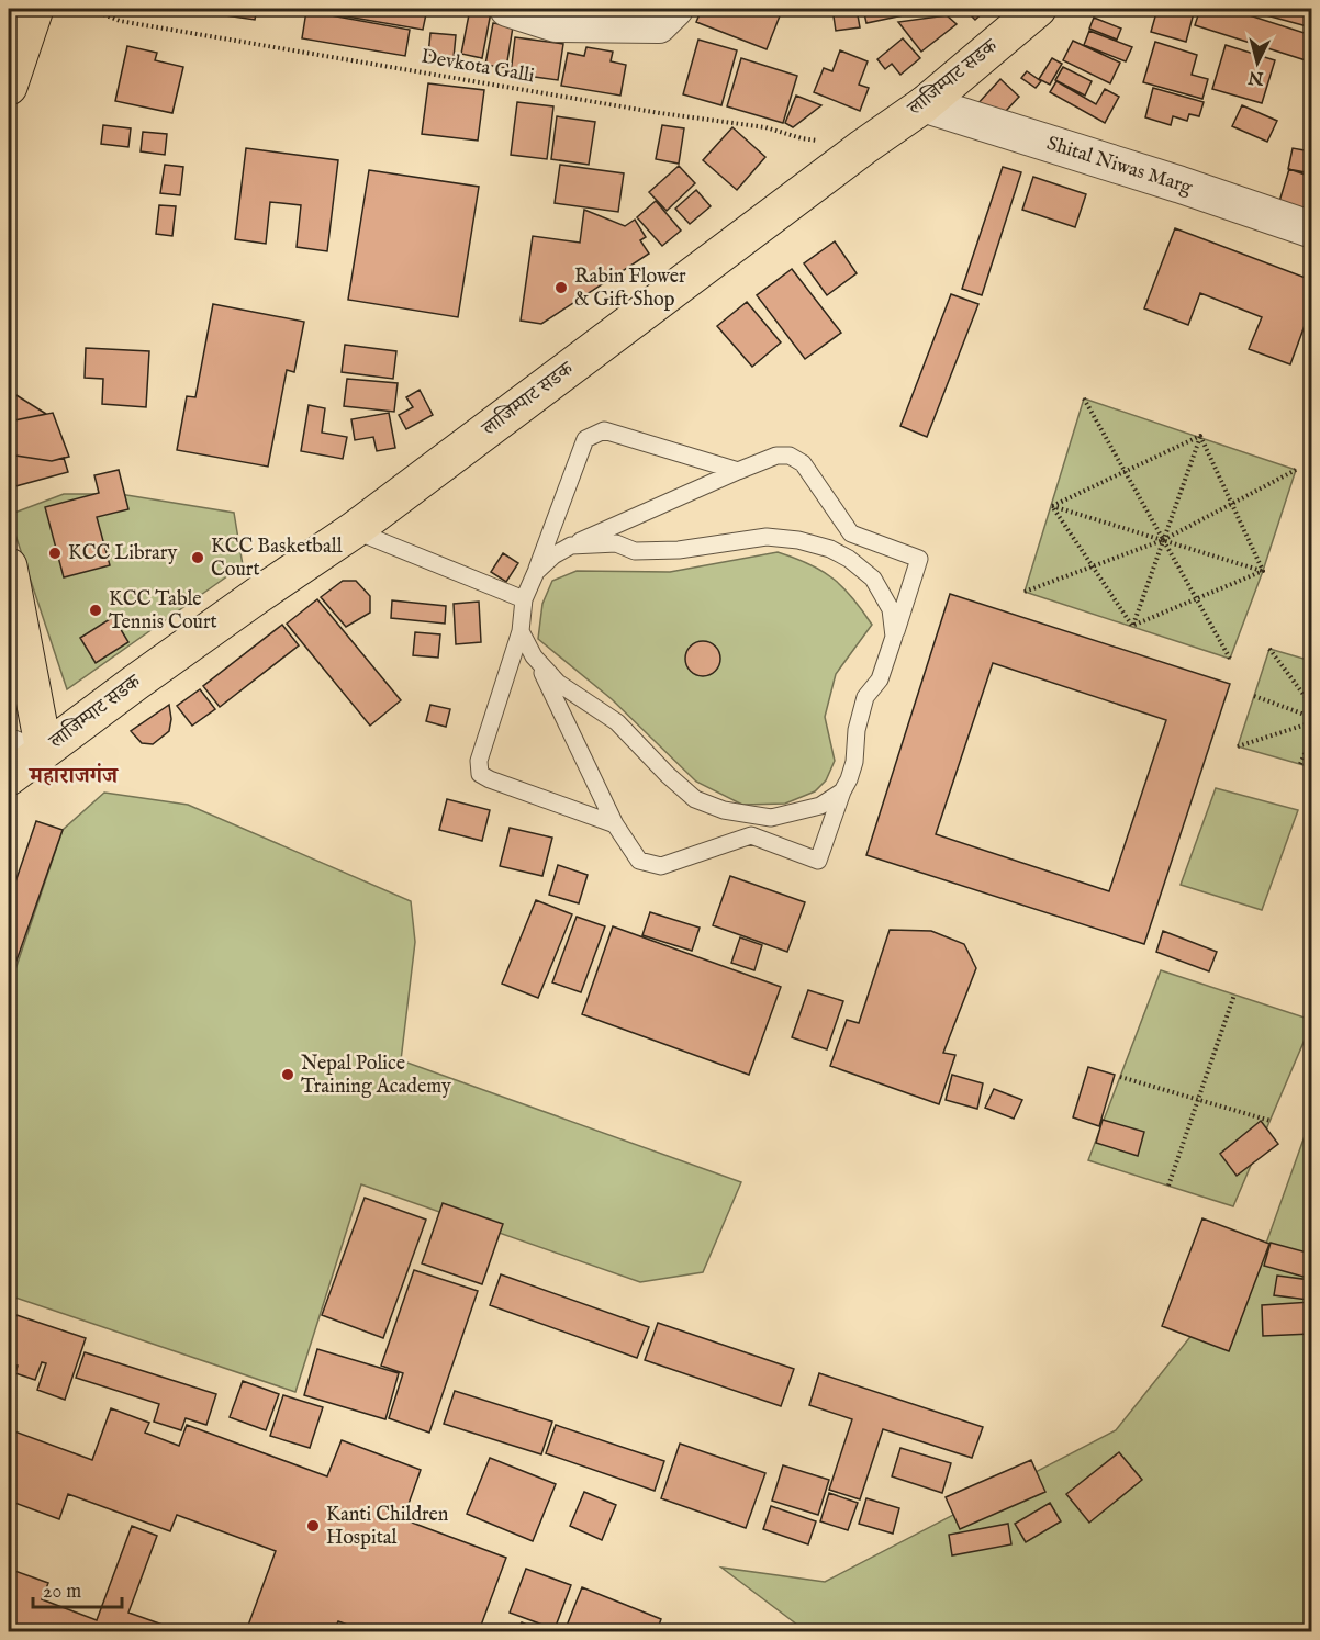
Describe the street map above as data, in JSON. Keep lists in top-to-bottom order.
{
  "streets": {
    "main road": ["लाजिम्पाट सडक"],
    "street": ["Shital Niwas Marg"],
    "path": ["Devkota Galli"]
  },
  "crossings": [
    ["Devkota Galli", "लाजिम्पाट सडक"],
    ["लाजिम्पाट सडक", "Shital Niwas Marg"]
  ],
  "districts": ["महाराजगंज"],
  "places": [
    "Rabin Flower & Gift Shop",
    "KCC Library",
    "KCC Basketball Court",
    "KCC Table Tennis Court",
    "Nepal Police Training Academy",
    "Kanti Children Hospital"
  ],
  "scale_bar": "20 m",
  "north": "bottom"
}
